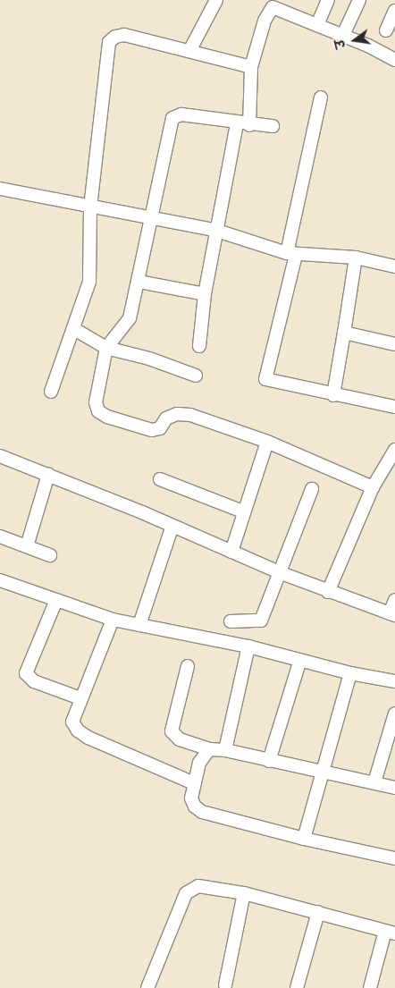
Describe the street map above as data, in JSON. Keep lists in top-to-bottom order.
{
  "north": "left"
}
